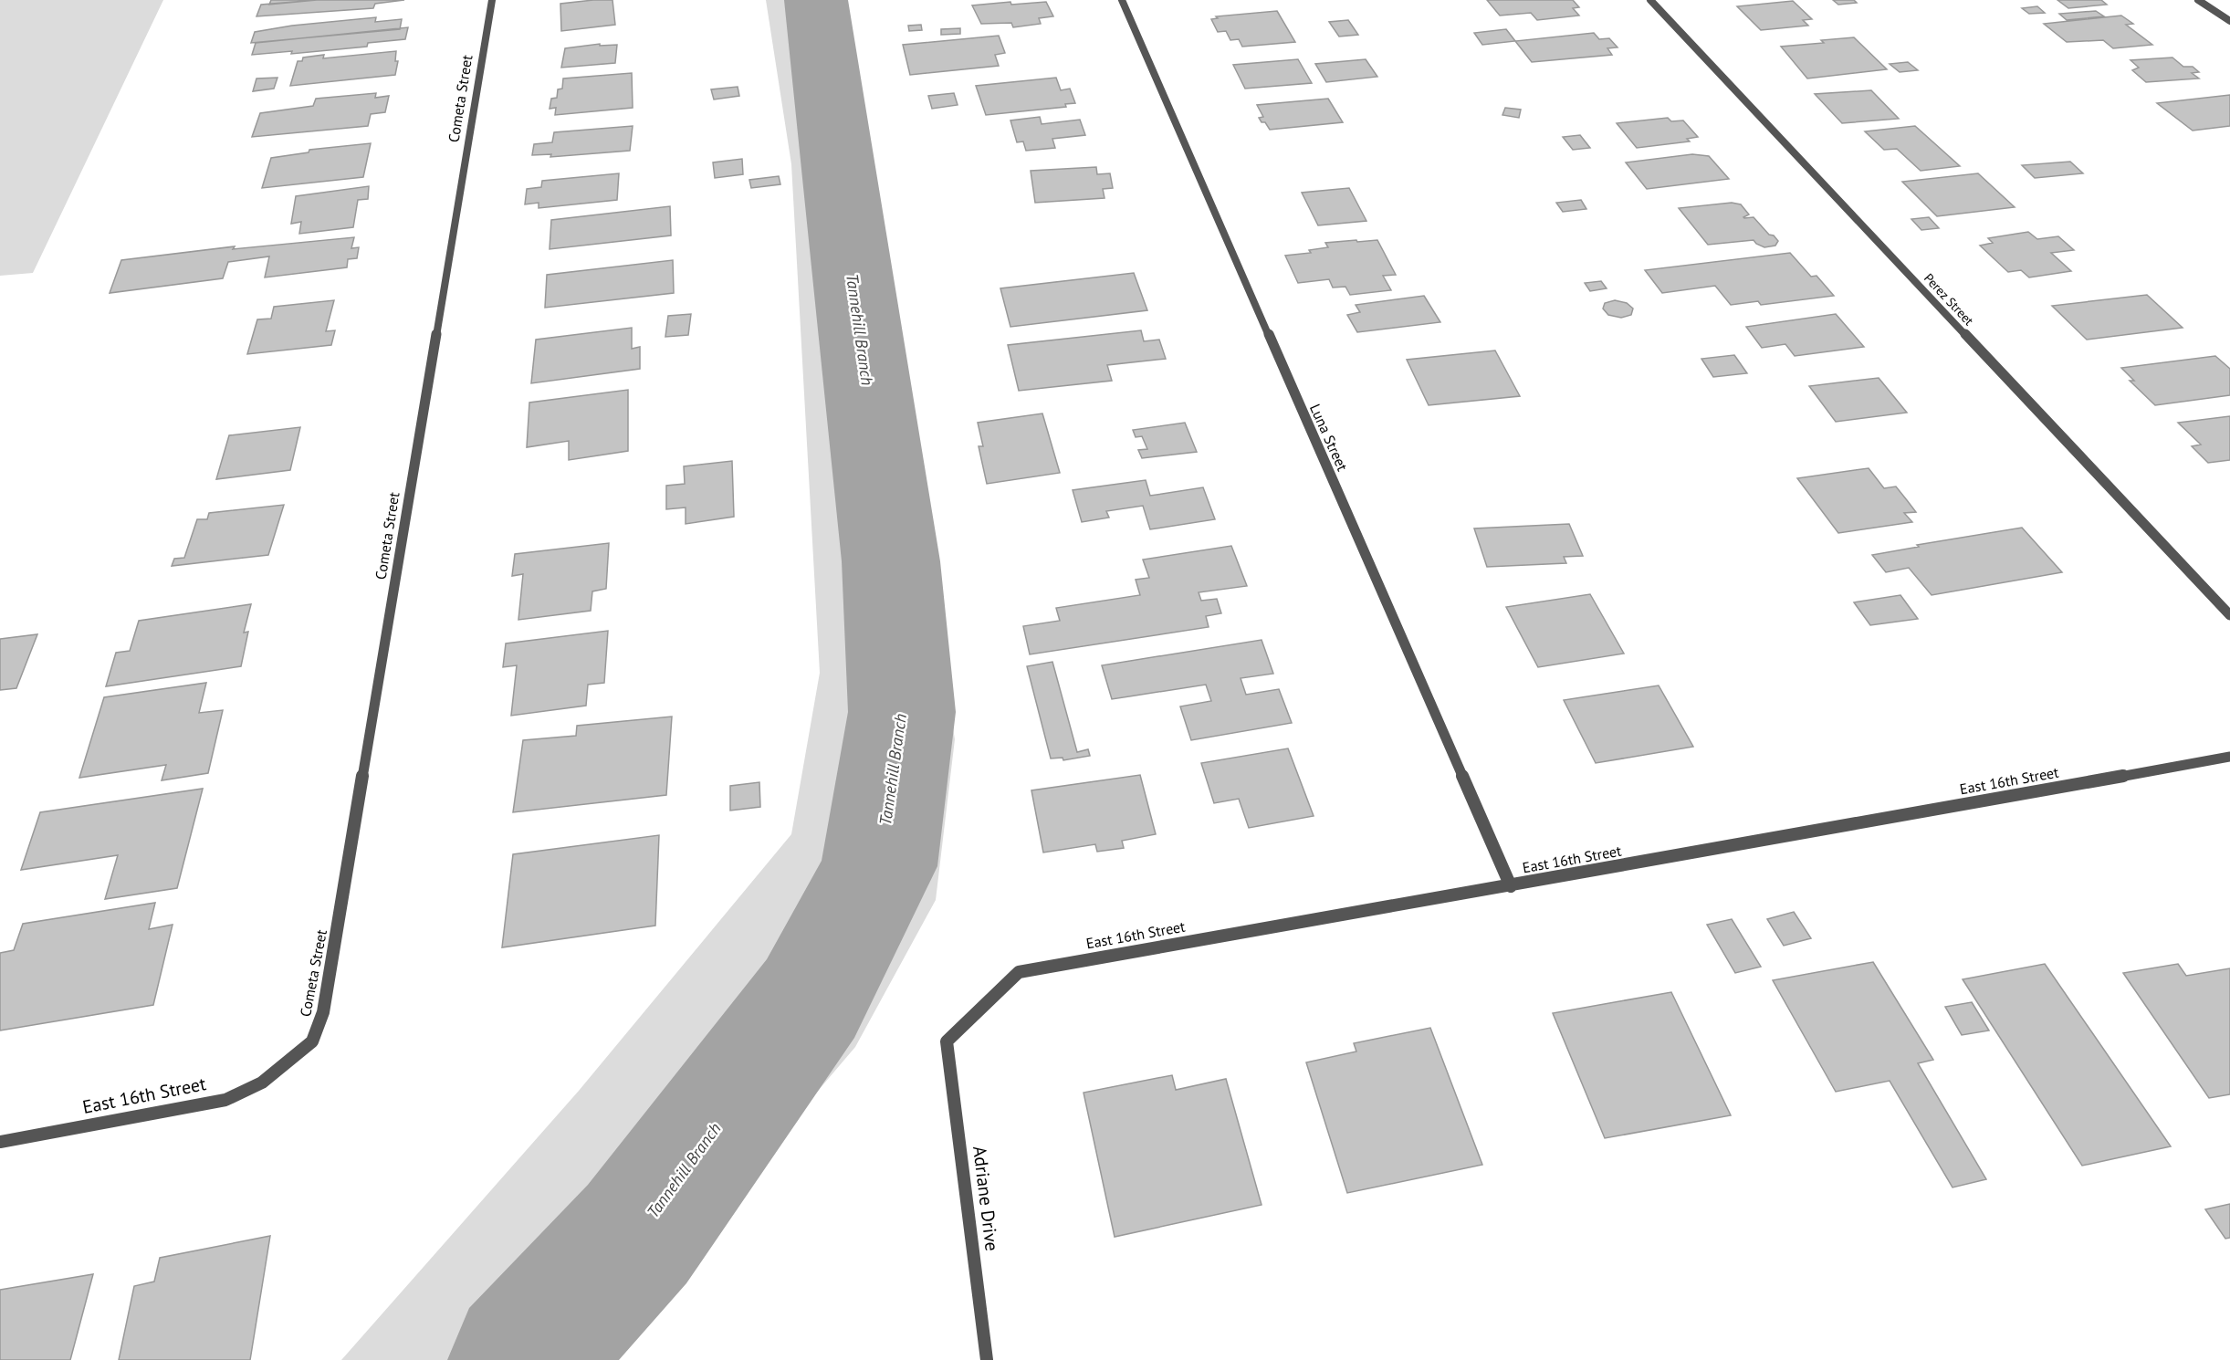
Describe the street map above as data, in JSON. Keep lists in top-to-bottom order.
{
  "streets": {
    "street": [
      "Cometa Street",
      "Perez Street",
      "Luna Street",
      "East 16th Street",
      "Adriane Drive"
    ]
  },
  "crossings": [
    ["Cometa Street", "East 16th Street"],
    ["Luna Street", "East 16th Street"],
    ["East 16th Street", "Adriane Drive"]
  ],
  "water": ["Tannehill Branch"]
}
